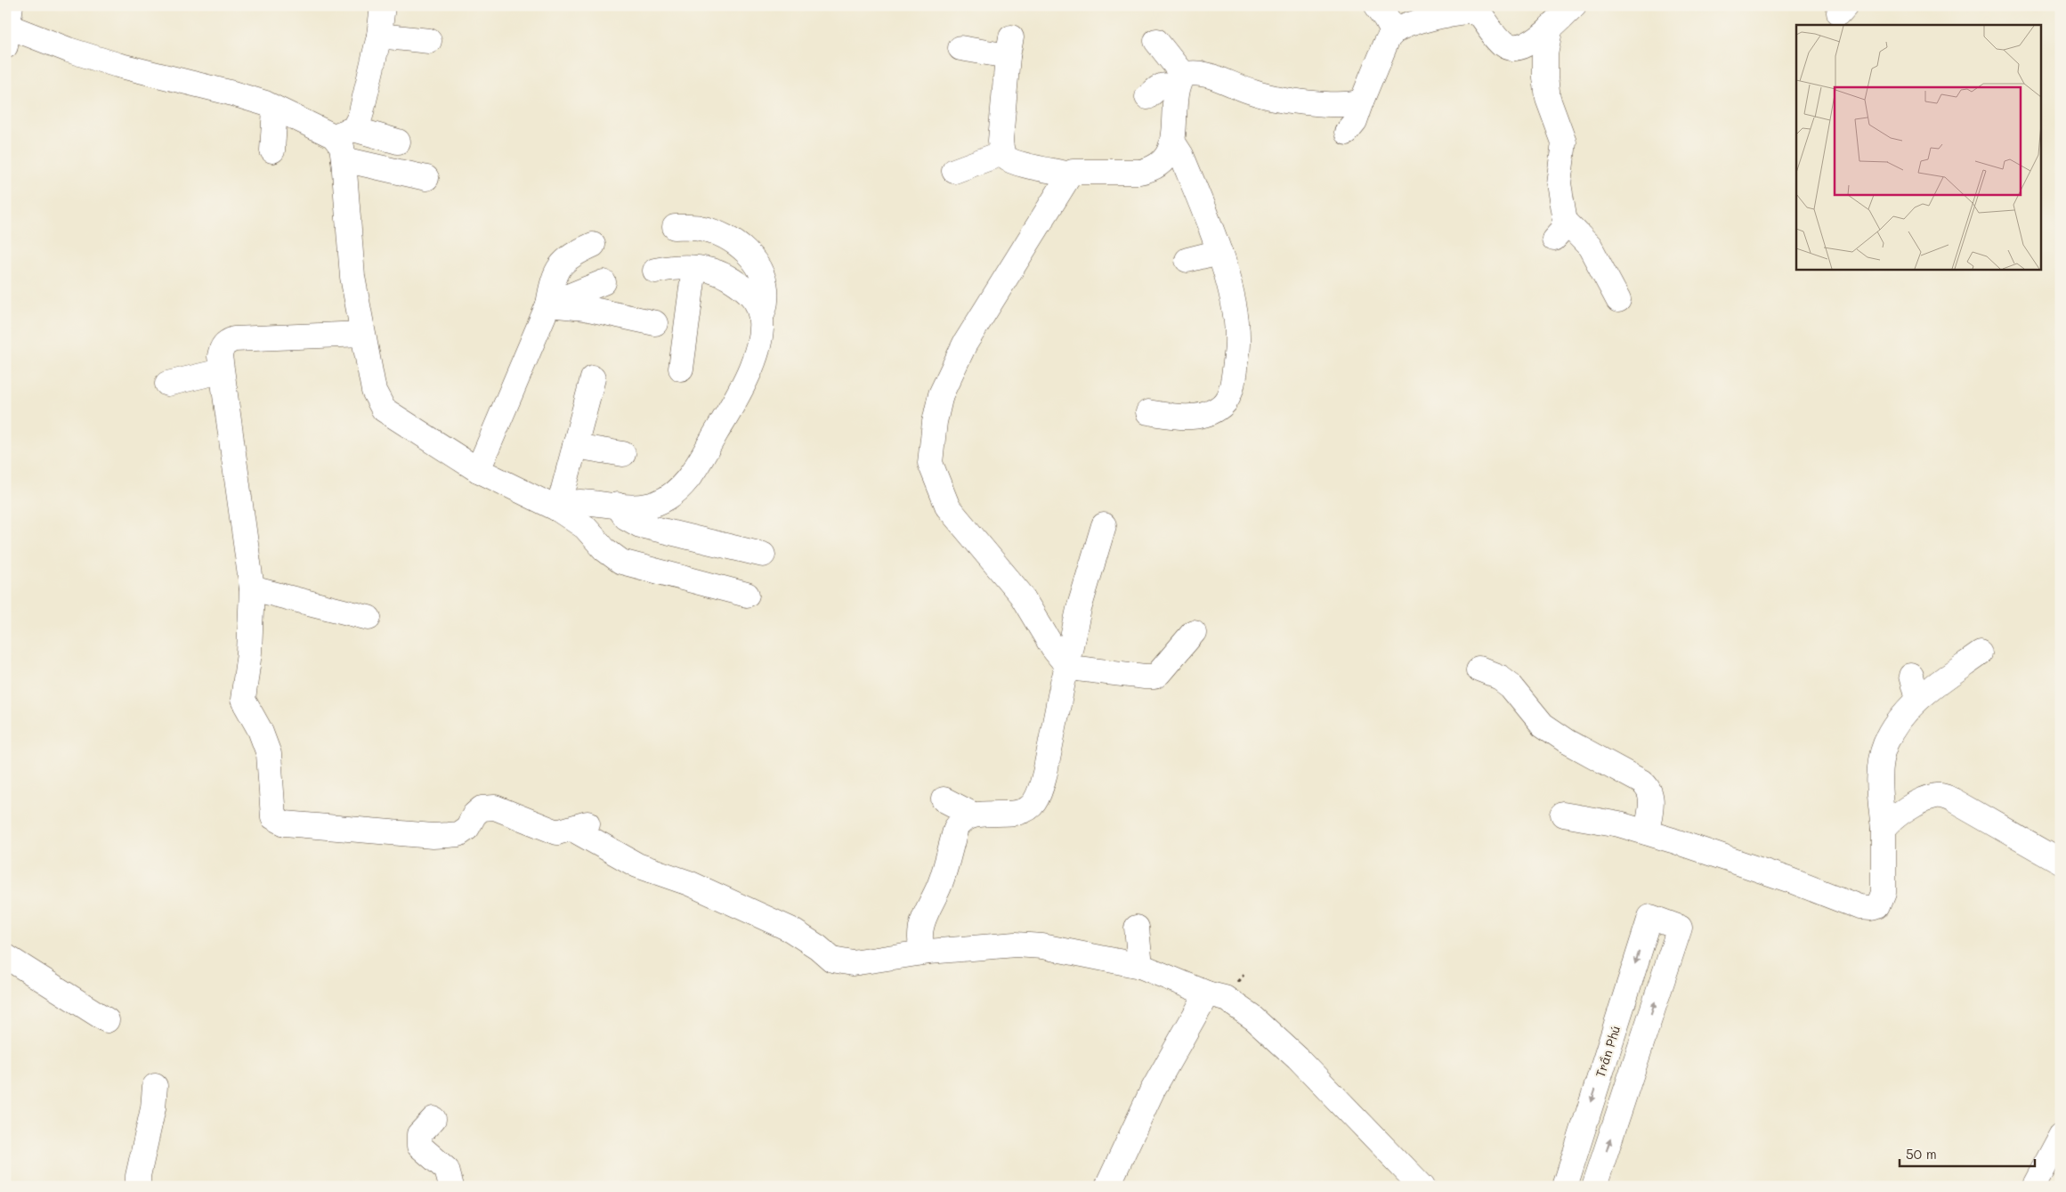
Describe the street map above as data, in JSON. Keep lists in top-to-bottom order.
{
  "streets": {
    "street": ["Trần Phú"]
  },
  "scale_bar": "50 m"
}
